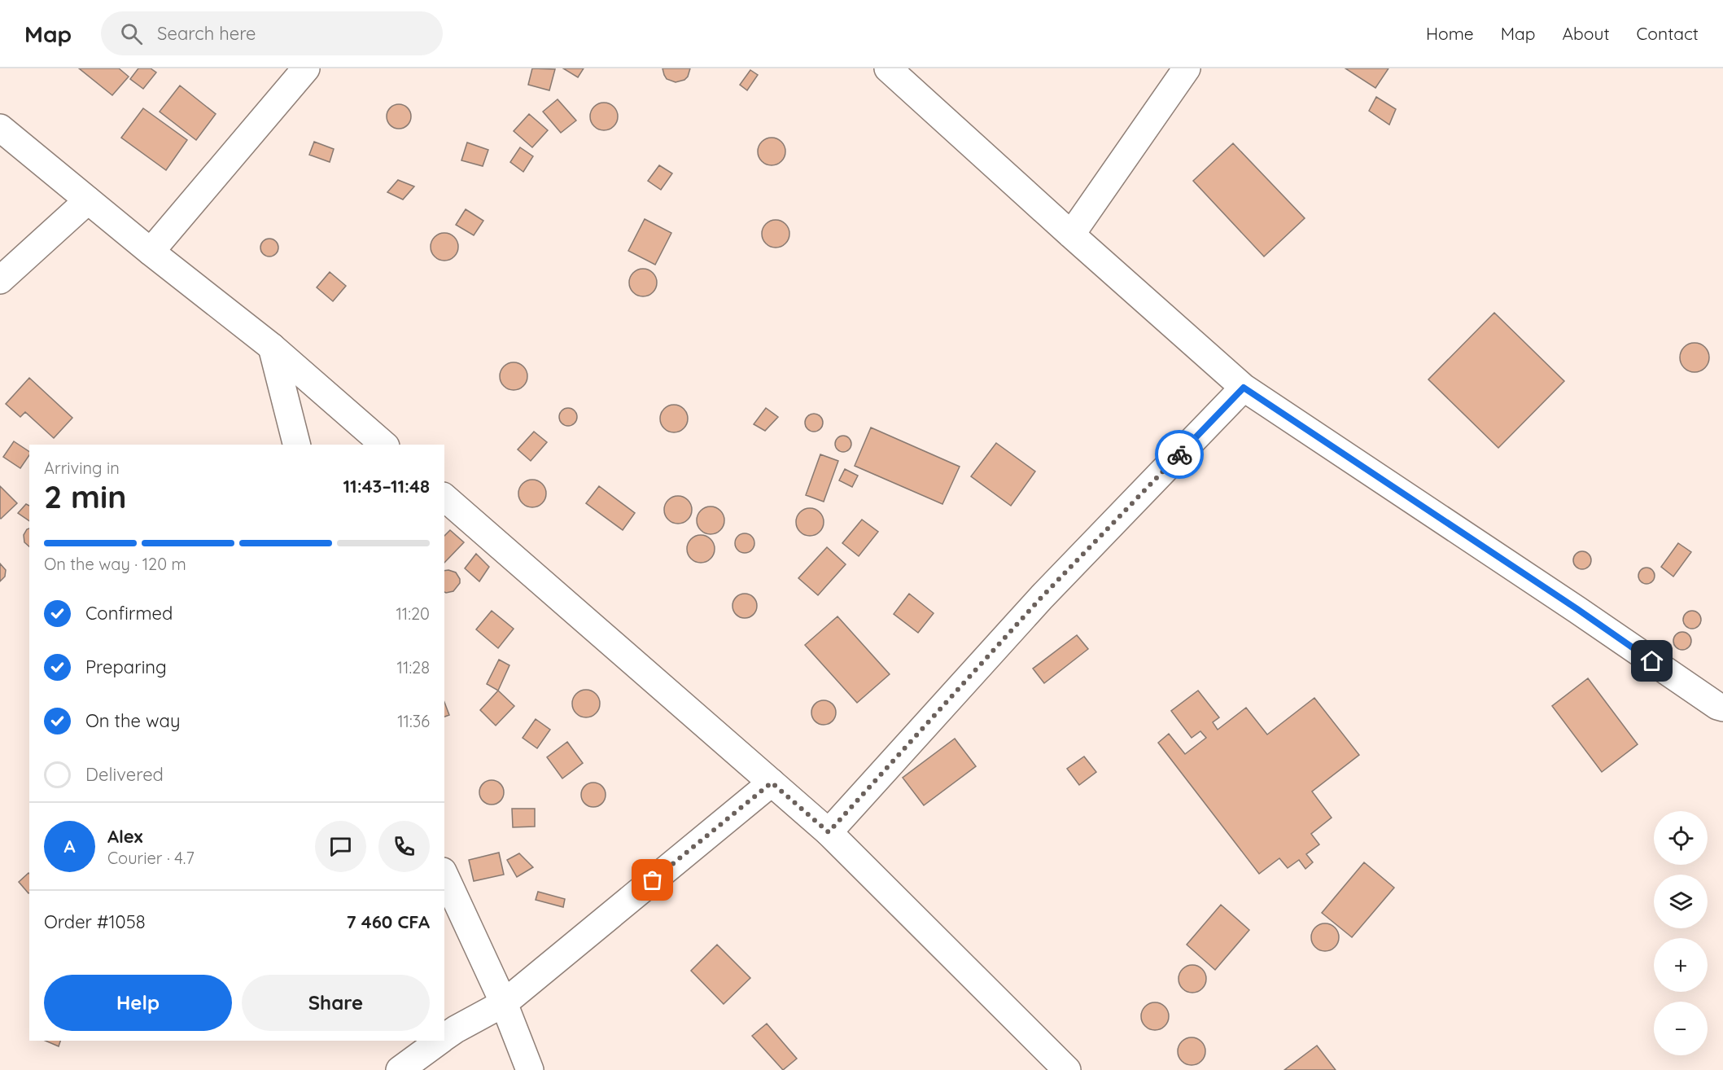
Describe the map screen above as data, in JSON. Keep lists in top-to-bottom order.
{
  "page": {
    "header": "Map",
    "search": "Search here",
    "nav": [
      "Home",
      "Map",
      "About",
      "Contact"
    ],
    "heading": ["2 min", "Arriving in", "11:43–11:48"],
    "panel": [
      "Alex",
      "Courier · 4.7",
      "Order #1058",
      "7 460 CFA"
    ],
    "bar": "On the way · 120 m",
    "list": [
      ["Confirmed", "11:20"],
      ["Preparing", "11:28"],
      ["On the way", "11:36"],
      "Delivered"
    ],
    "map_buttons": ["+", "−"],
    "round": "A",
    "buttons": ["Help", "Share"]
  }
}
